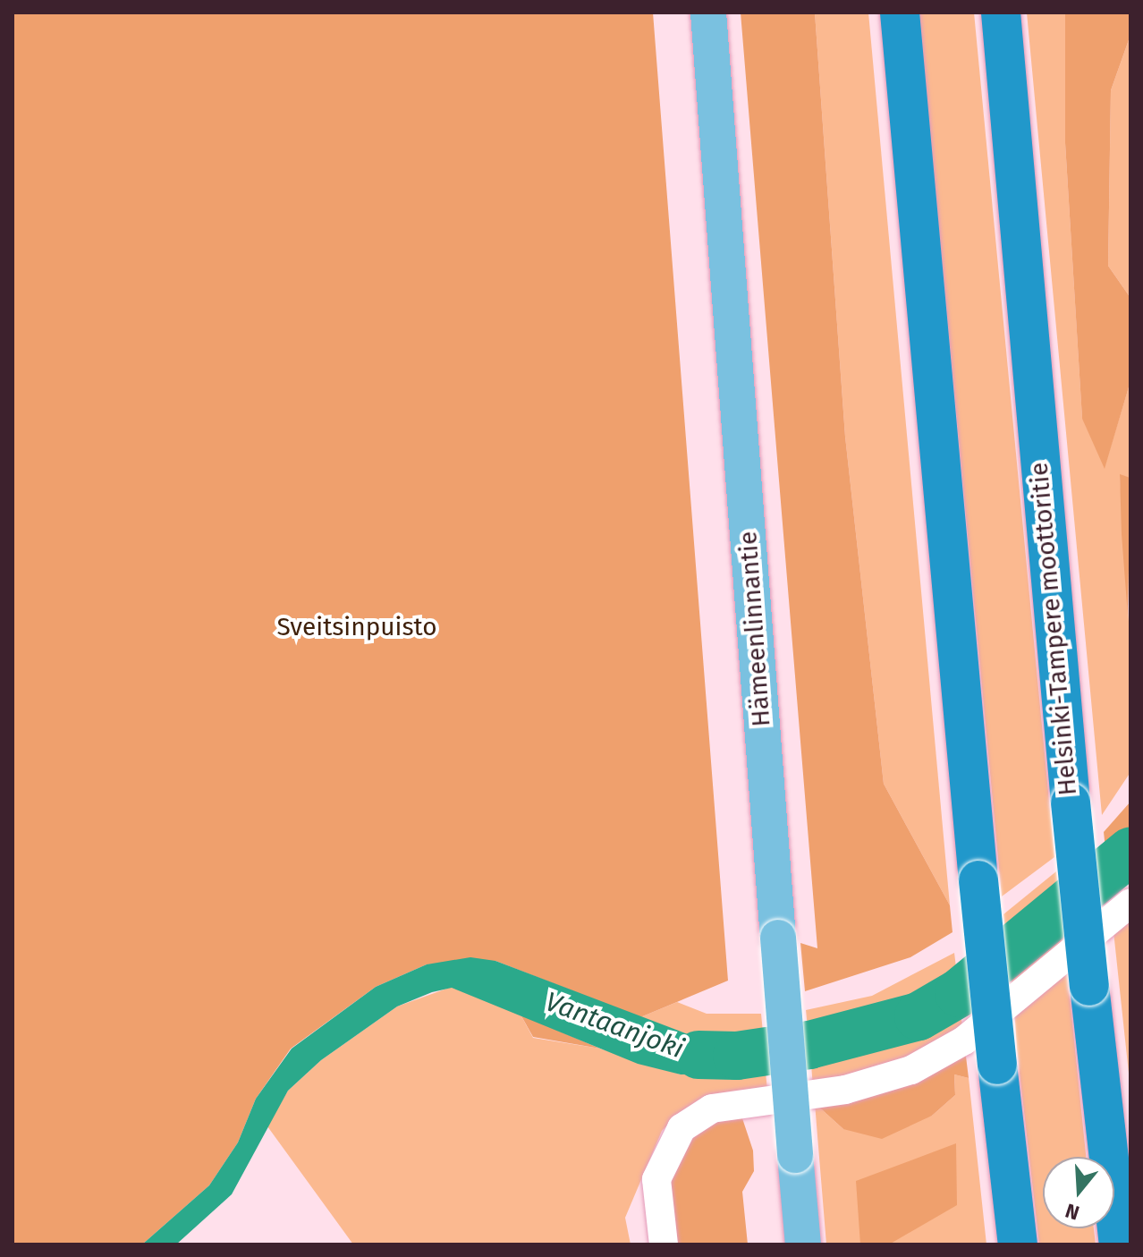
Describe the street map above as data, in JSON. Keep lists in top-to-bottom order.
{
  "streets": {
    "highway": ["Helsinki-Tampere moottoritie"],
    "main road": ["Hämeenlinnantie"]
  },
  "water": ["Vantaanjoki"],
  "parks": ["Sveitsinpuisto"],
  "north": "bottom"
}
